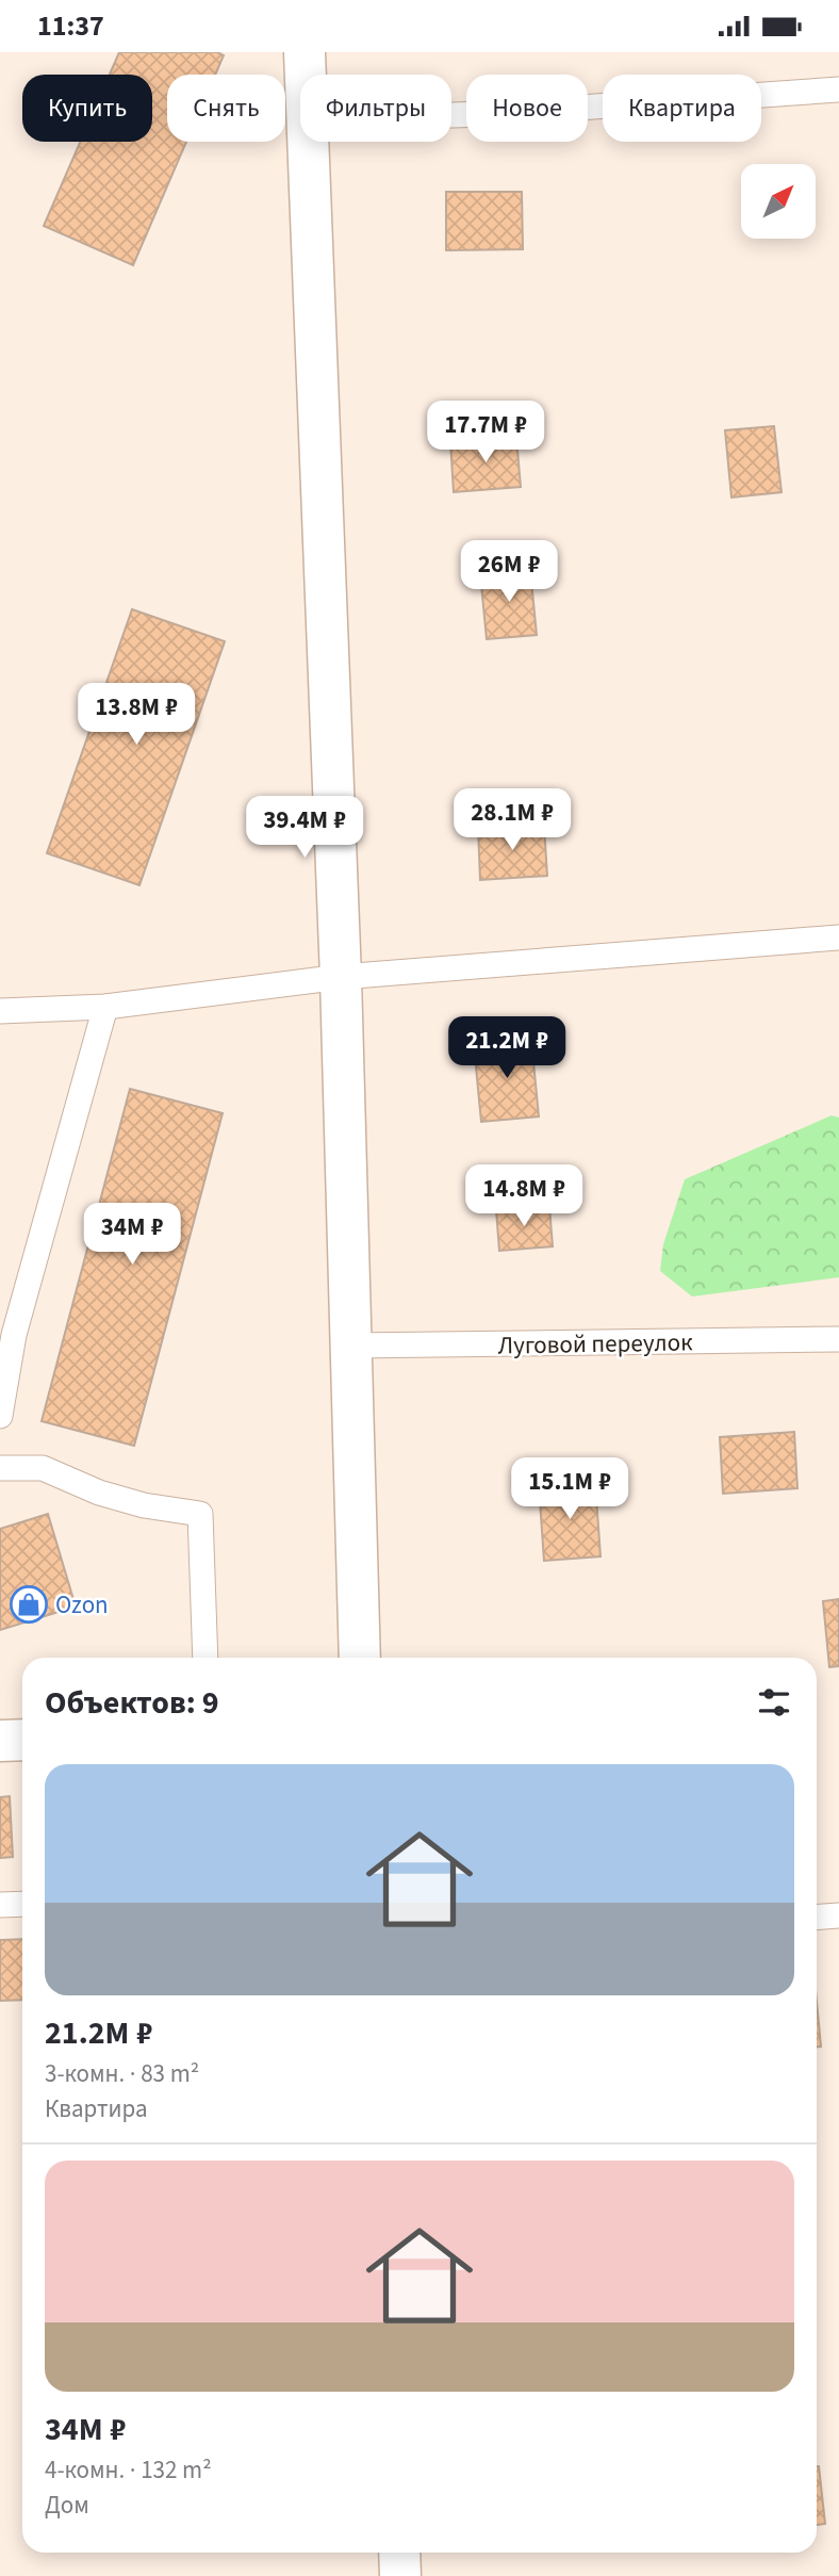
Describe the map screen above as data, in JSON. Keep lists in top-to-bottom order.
{
  "streets": {
    "lane": ["Луговой переулок"]
  },
  "places": {
    "shop": ["Ozon"]
  },
  "north": "top right",
  "page": {
    "status": "11:37",
    "chip": [
      "Купить",
      "Снять",
      "Фильтры",
      "Новое",
      "Квартира"
    ],
    "price": [
      "17.7M ₽",
      "26M ₽",
      "13.8M ₽",
      "28.1M ₽",
      "39.4M ₽",
      "21.2M ₽",
      "14.8M ₽",
      "34M ₽",
      "15.1M ₽"
    ],
    "heading": "Объектов: 9",
    "list": [
      {
        "name": "21.2M ₽",
        "note": "3-комн. · 83 m² · Квартира"
      },
      {
        "name": "34M ₽",
        "note": "4-комн. · 132 m² · Дом"
      }
    ]
  }
}
